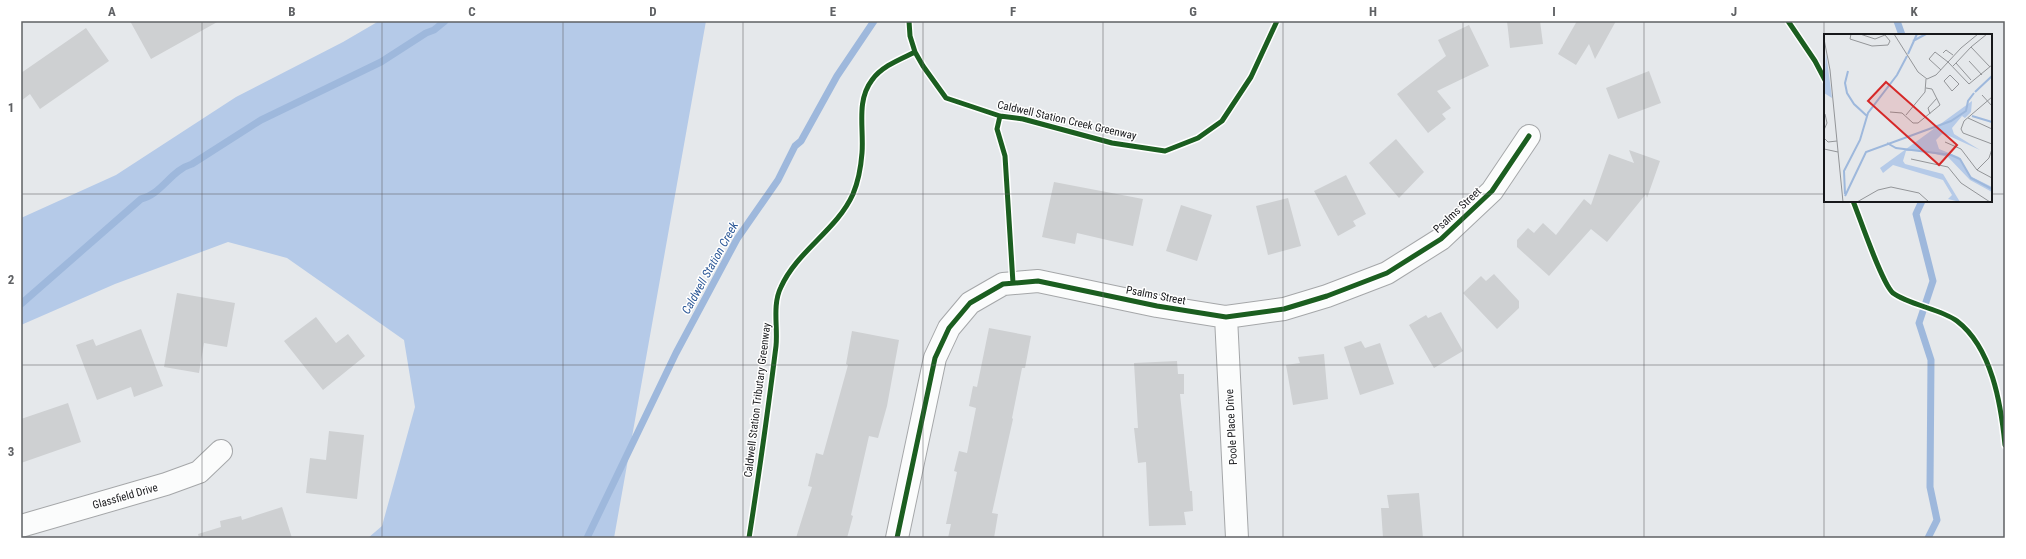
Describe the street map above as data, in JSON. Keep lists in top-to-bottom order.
{
  "streets": {
    "street": ["Psalms Street", "Poole Place Drive", "Glassfield Drive"],
    "cycle path": ["Caldwell Station Creek Greenway", "Caldwell Station Tributary Greenway"]
  },
  "crossings": [
    ["Psalms Street", "Poole Place Drive"]
  ],
  "water": ["Caldwell Station Creek"],
  "grid": {
    "columns": [
      "A",
      "B",
      "C",
      "D",
      "E",
      "F",
      "G",
      "H",
      "I",
      "J",
      "K"
    ],
    "rows": ["1", "2", "3"]
  }
}
